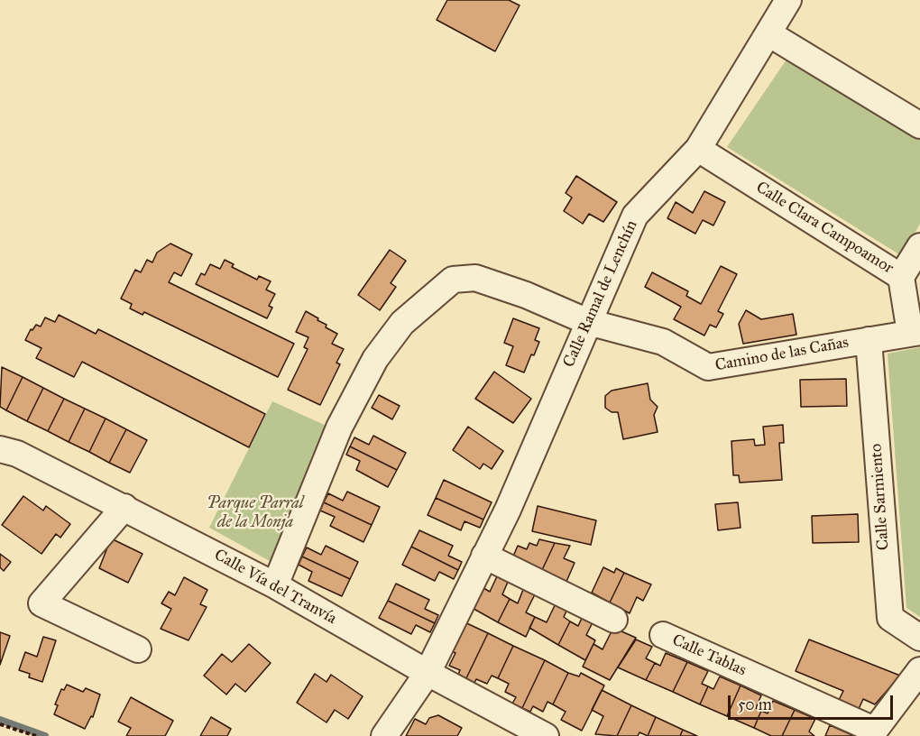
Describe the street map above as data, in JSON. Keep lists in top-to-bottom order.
{
  "streets": {
    "street": [
      "Calle Clara Campoamor",
      "Calle Ramal de Lenchín",
      "Camino de las Cañas",
      "Calle Sarmiento",
      "Calle Vía del Tranvía",
      "Calle Tablas"
    ]
  },
  "crossings": [
    ["Calle Clara Campoamor", "Calle Ramal de Lenchín"],
    ["Calle Clara Campoamor", "Camino de las Cañas"],
    ["Calle Ramal de Lenchín", "Camino de las Cañas"],
    ["Calle Ramal de Lenchín", "Calle Vía del Tranvía"],
    ["Camino de las Cañas", "Calle Sarmiento"],
    ["Camino de las Cañas", "Calle Vía del Tranvía"]
  ],
  "parks": ["Parque Parral de la Monja"],
  "scale_bar": "50 m"
}
